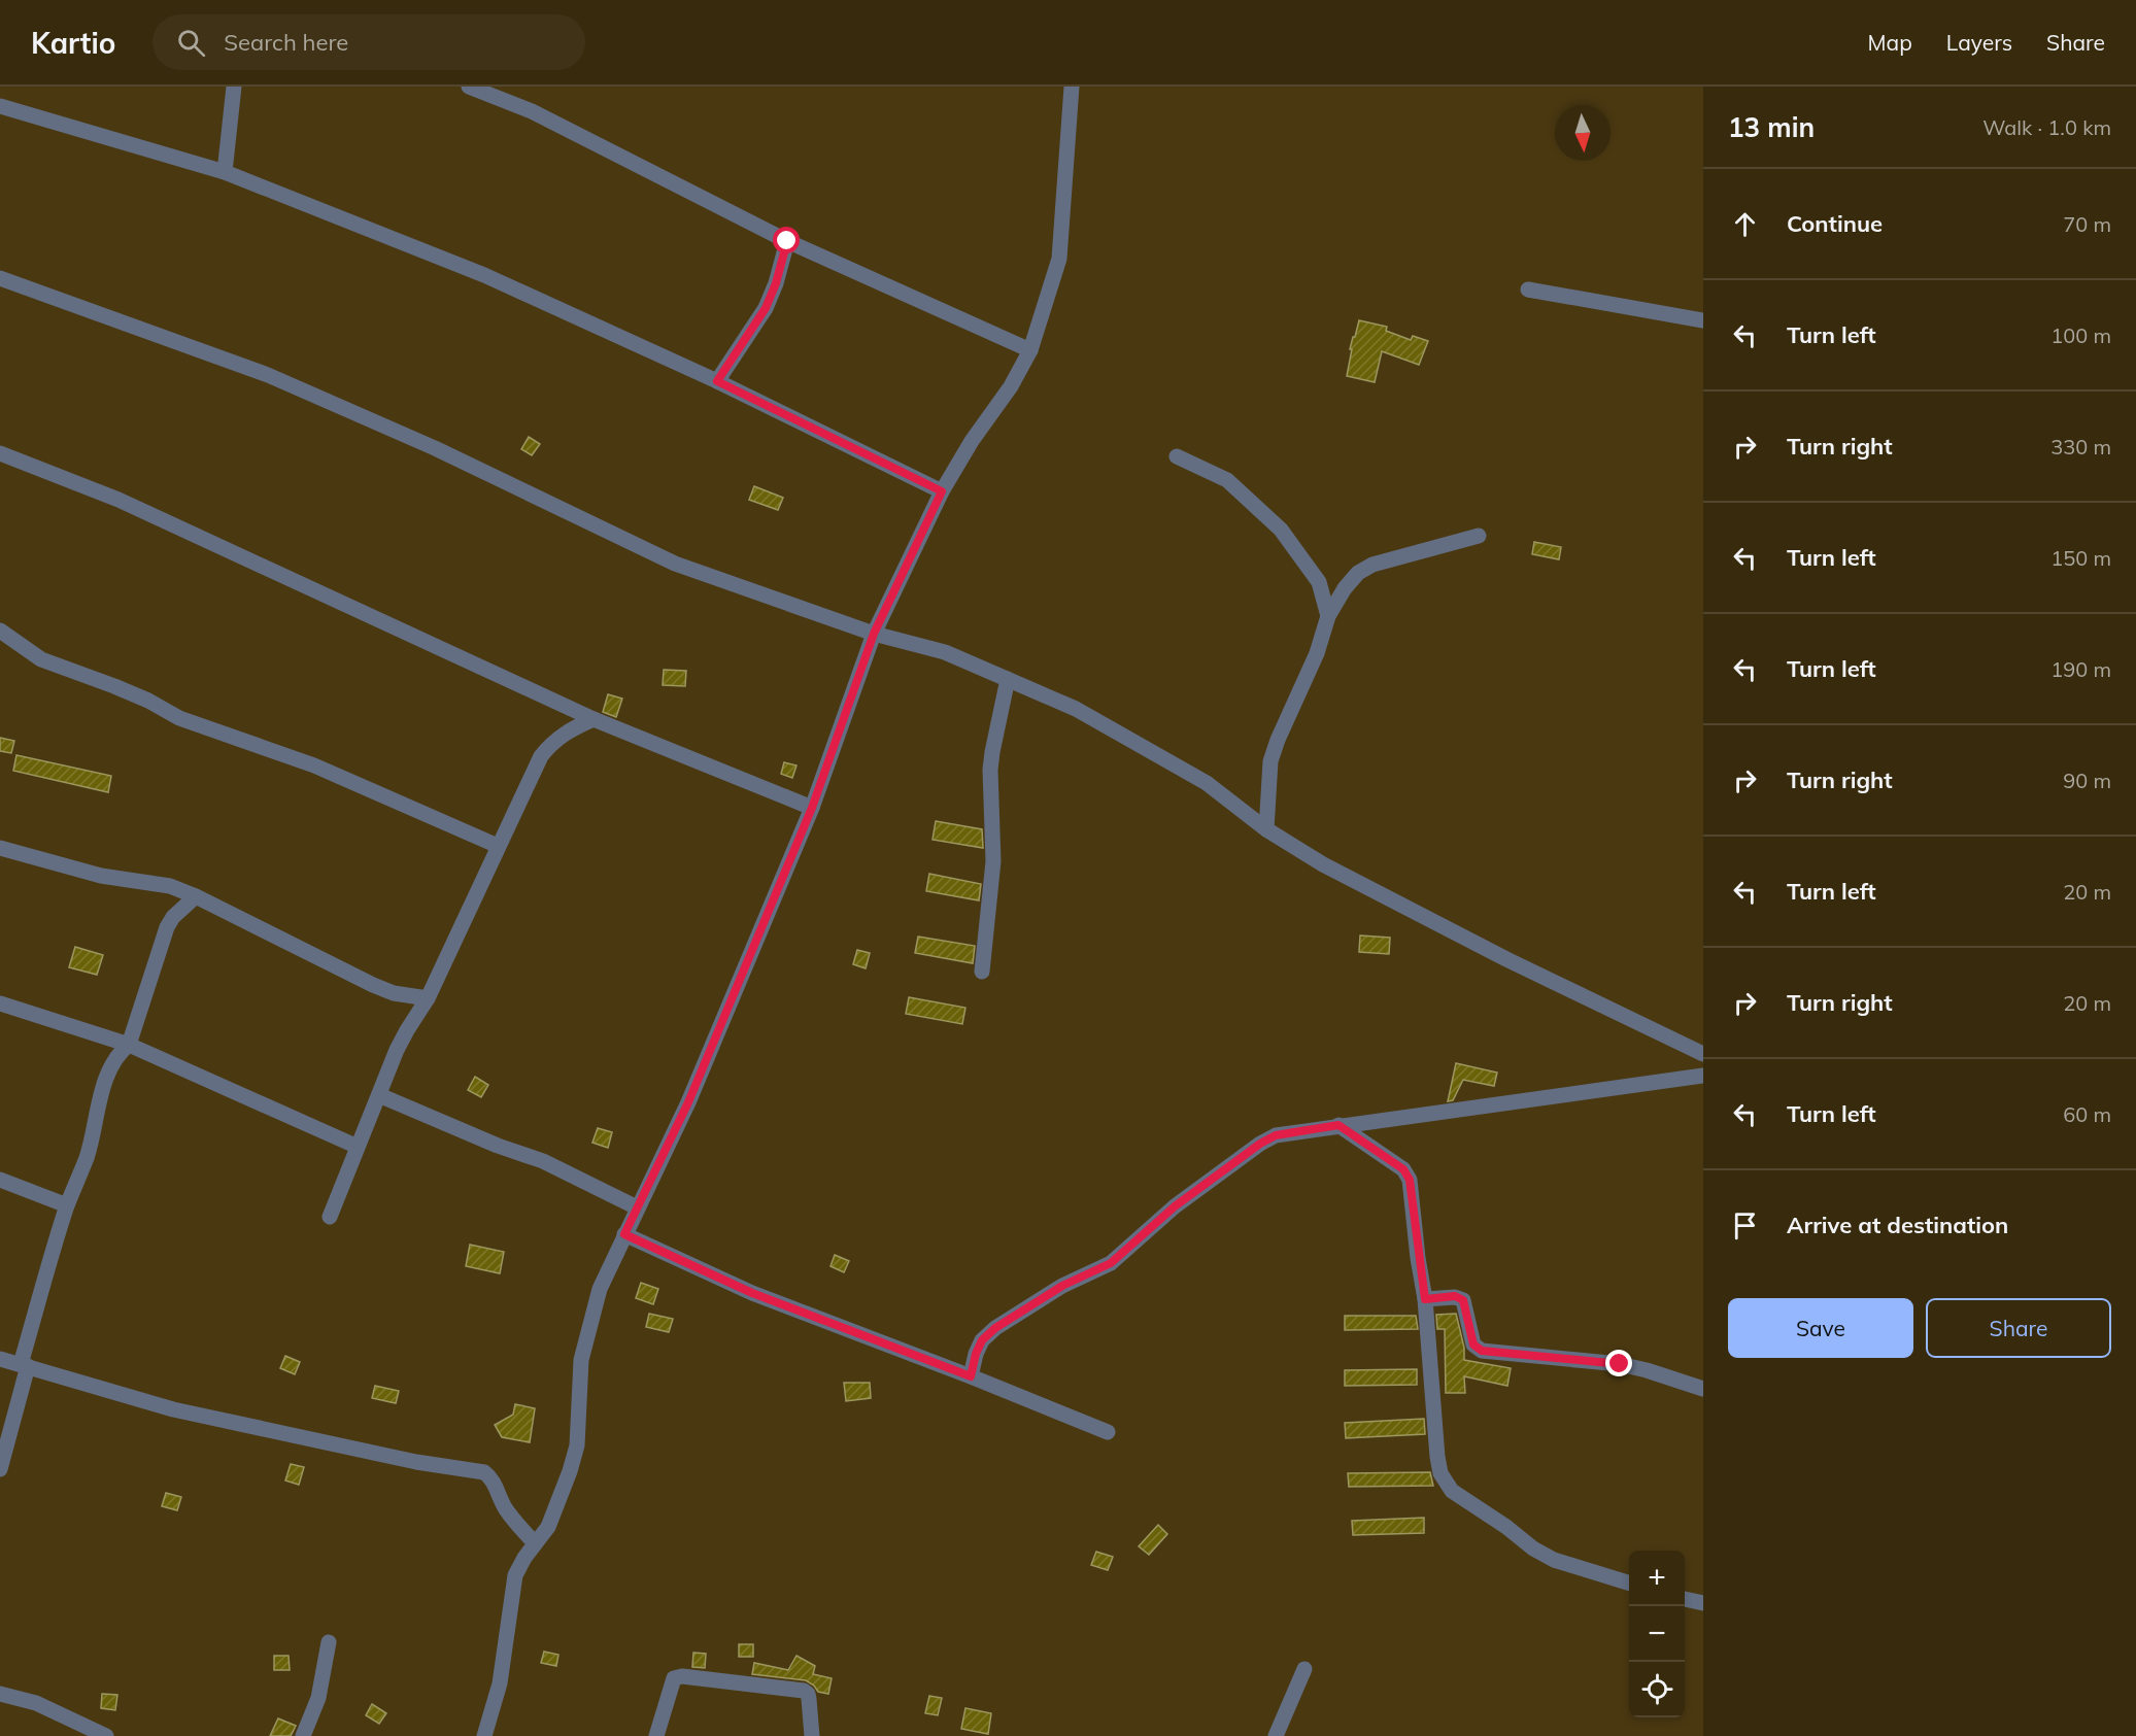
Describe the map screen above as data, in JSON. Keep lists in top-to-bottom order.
{
  "north": "bottom",
  "page": {
    "header": "Kartio",
    "search": "Search here",
    "nav": ["Map", "Layers", "Share"],
    "heading": ["13 min", "Walk · 1.0 km"],
    "list": [
      ["Continue", "70 m"],
      ["Turn left", "100 m"],
      ["Turn right", "330 m"],
      ["Turn left", "150 m"],
      ["Turn left", "190 m"],
      ["Turn right", "90 m"],
      ["Turn left", "20 m"],
      ["Turn right", "20 m"],
      ["Turn left", "60 m"],
      "Arrive at destination"
    ],
    "buttons": ["Save", "Share"],
    "map_buttons": ["+", "−"]
  }
}
